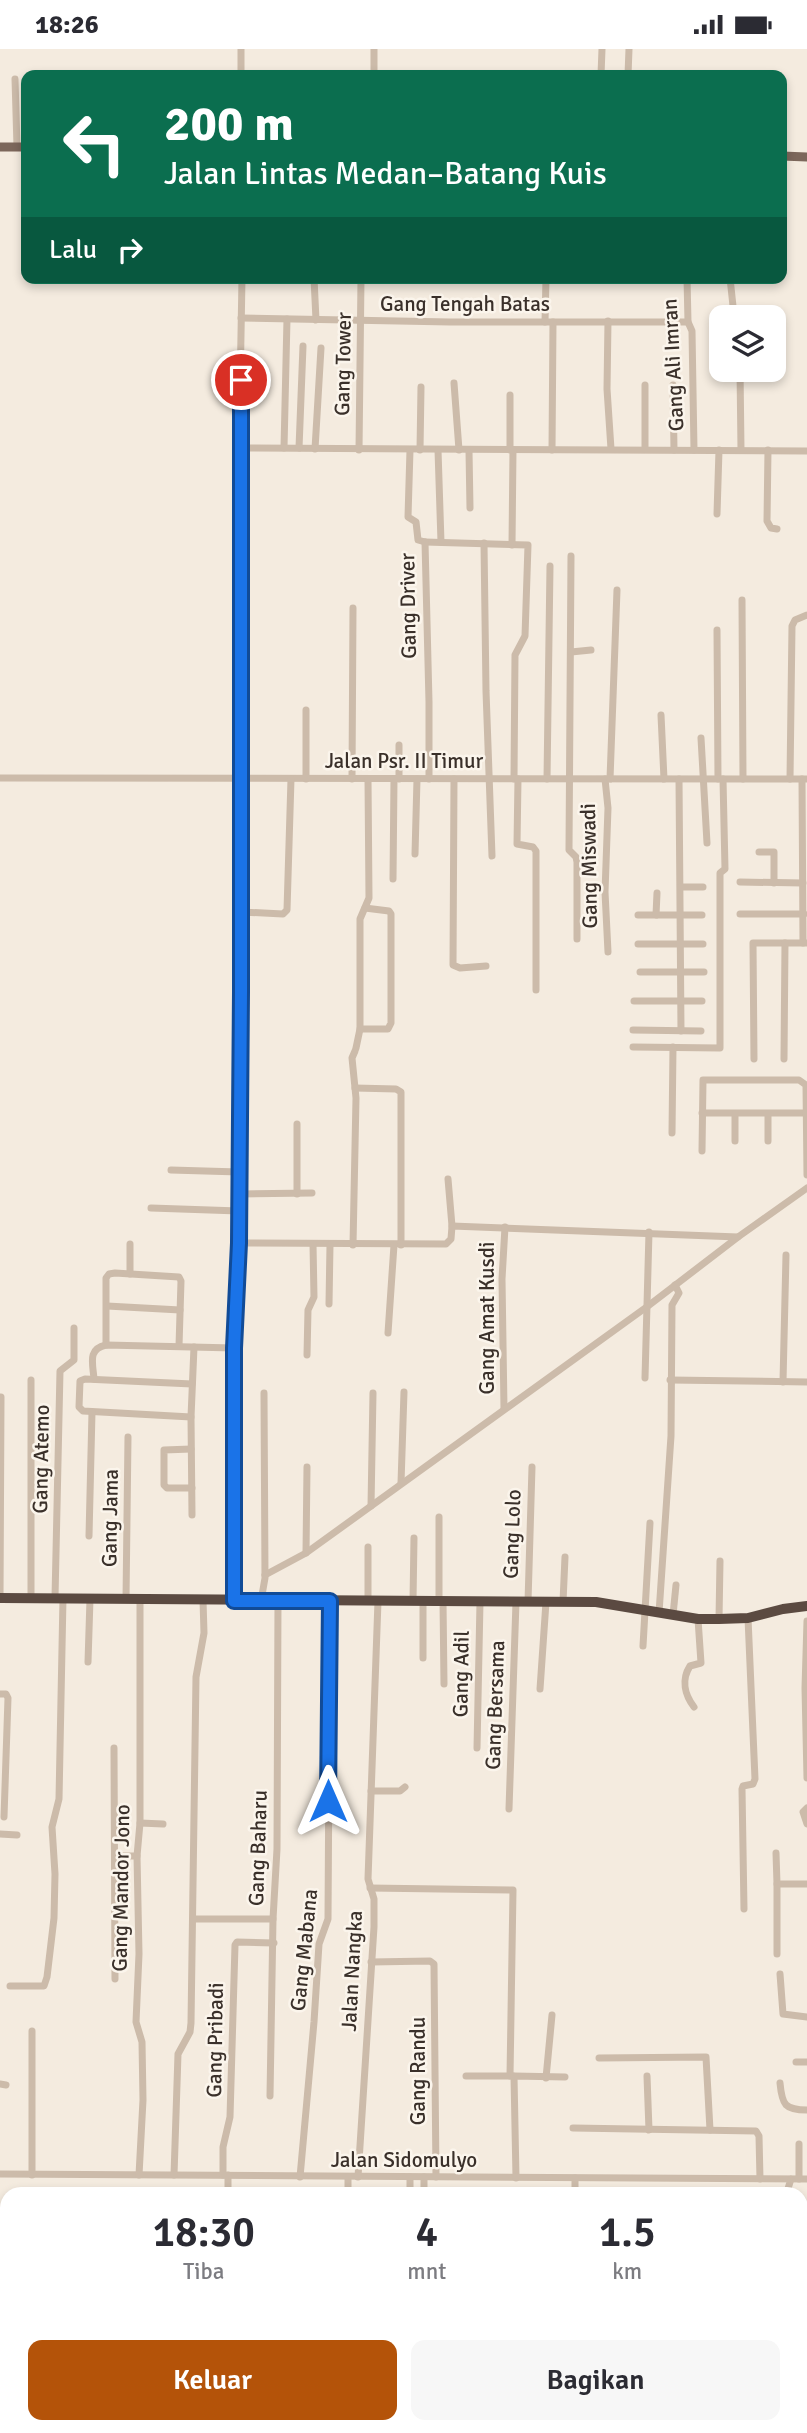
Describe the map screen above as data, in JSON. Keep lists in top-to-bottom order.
{
  "streets": {
    "street": [
      "Gang Tengah Batas",
      "Gang Tower",
      "Gang Ali Imran",
      "Gang Driver",
      "Jalan Psr. II Timur",
      "Gang Miswadi",
      "Gang Amat Kusdi",
      "Gang Atemo",
      "Gang Jama",
      "Gang Lolo",
      "Gang Adil",
      "Gang Bersama",
      "Gang Baharu",
      "Gang Mandor Jono",
      "Gang Mabana",
      "Jalan Nangka",
      "Gang Pribadi",
      "Gang Randu",
      "Jalan Sidomulyo"
    ]
  },
  "crossings": [
    ["Gang Tengah Batas", "Gang Tower"],
    ["Gang Tengah Batas", "Gang Ali Imran"],
    ["Gang Driver", "Jalan Psr. II Timur"],
    ["Jalan Psr. II Timur", "Gang Miswadi"],
    ["Gang Lolo", "Gang Bersama"],
    ["Gang Baharu", "Gang Pribadi"],
    ["Gang Mandor Jono", "Jalan Sidomulyo"],
    ["Gang Mabana", "Jalan Sidomulyo"],
    ["Jalan Nangka", "Gang Randu"],
    ["Jalan Nangka", "Jalan Sidomulyo"],
    ["Gang Pribadi", "Jalan Sidomulyo"],
    ["Gang Randu", "Jalan Sidomulyo"]
  ],
  "page": {
    "status": "18:26",
    "turn": ["200 m", "Jalan Lintas Medan–Batang Kuis"],
    "then": "Lalu",
    "eta": [
      "18:30",
      "Tiba",
      "4",
      "mnt",
      "1.5",
      "km"
    ],
    "buttons": ["Keluar", "Bagikan"]
  }
}
